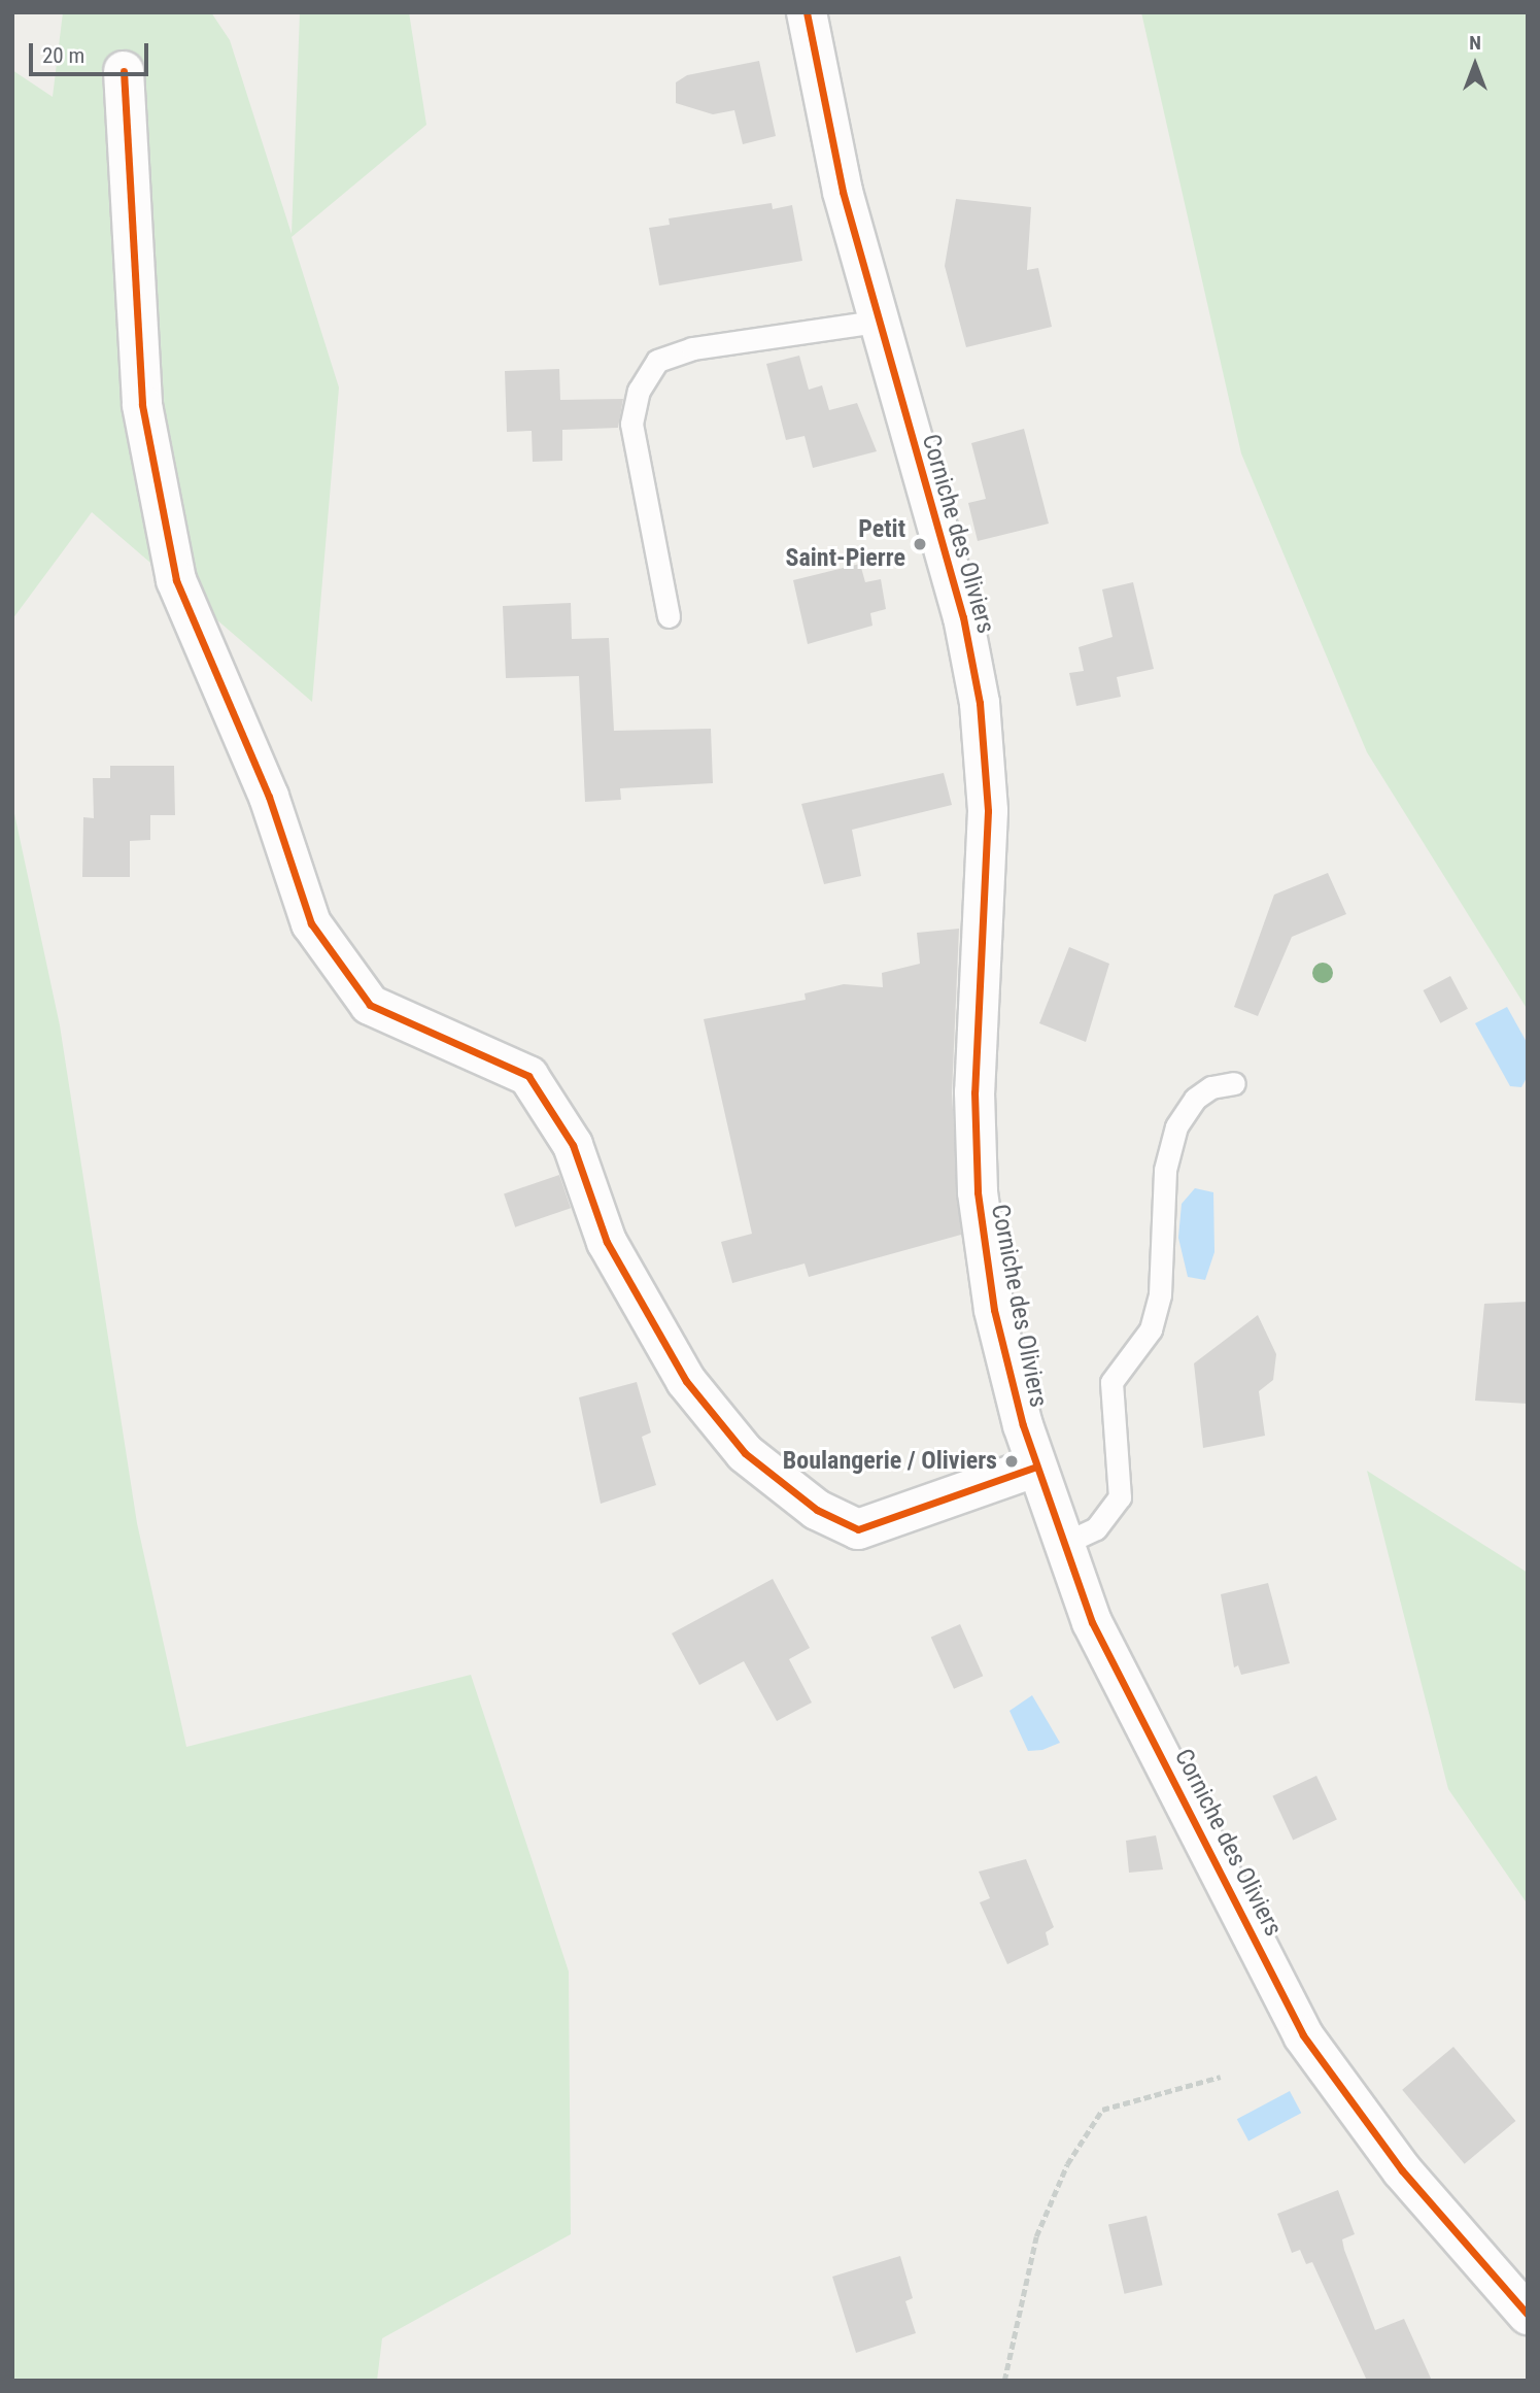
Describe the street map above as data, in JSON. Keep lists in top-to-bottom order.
{
  "streets": {
    "street": ["Corniche des Oliviers"]
  },
  "places": ["Petit Saint-Pierre", "Boulangerie / Oliviers"],
  "scale_bar": "20 m",
  "north": "top"
}
